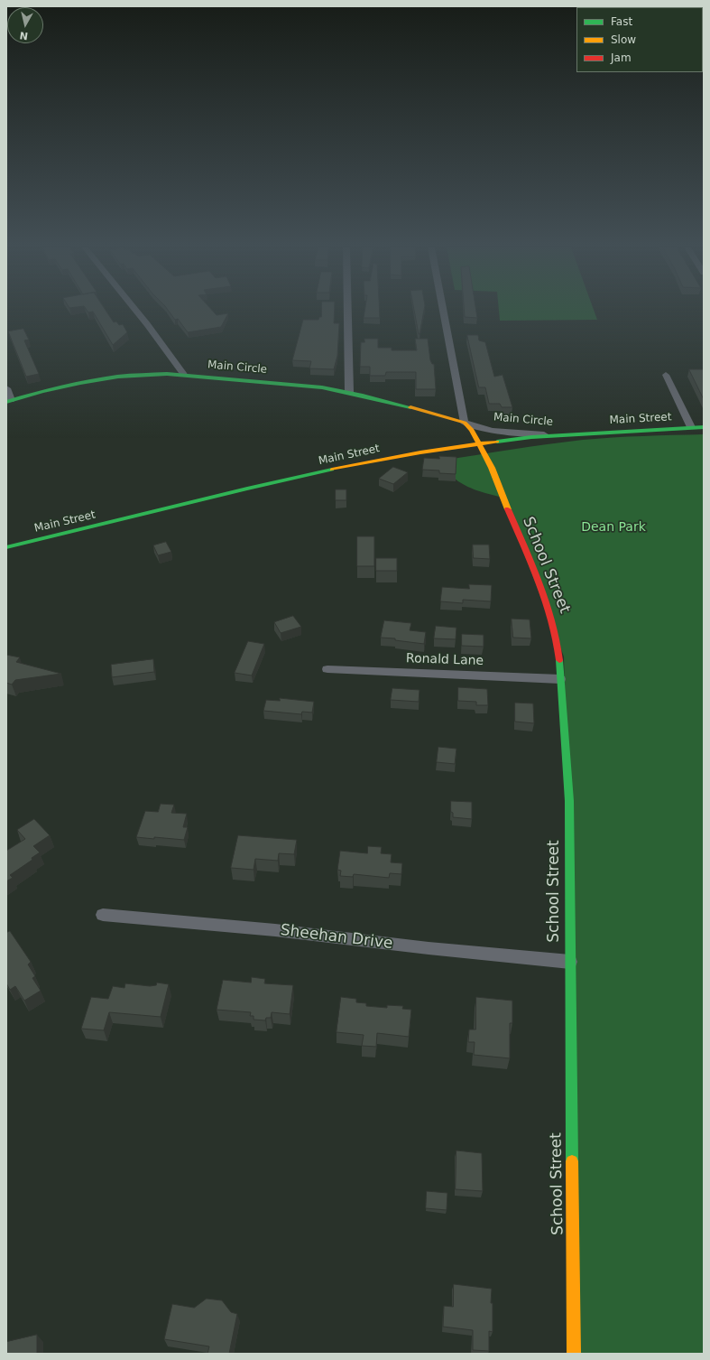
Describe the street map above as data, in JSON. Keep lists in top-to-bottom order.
{
  "streets": {
    "street": [
      "Main Circle",
      "Main Street",
      "School Street",
      "Ronald Lane",
      "Sheehan Drive"
    ]
  },
  "crossings": [
    ["Main Circle", "Main Street"],
    ["Main Street", "School Street"],
    ["School Street", "Ronald Lane"],
    ["School Street", "Sheehan Drive"]
  ],
  "parks": ["Dean Park"],
  "legend": ["Fast", "Slow", "Jam"],
  "north": "bottom"
}
